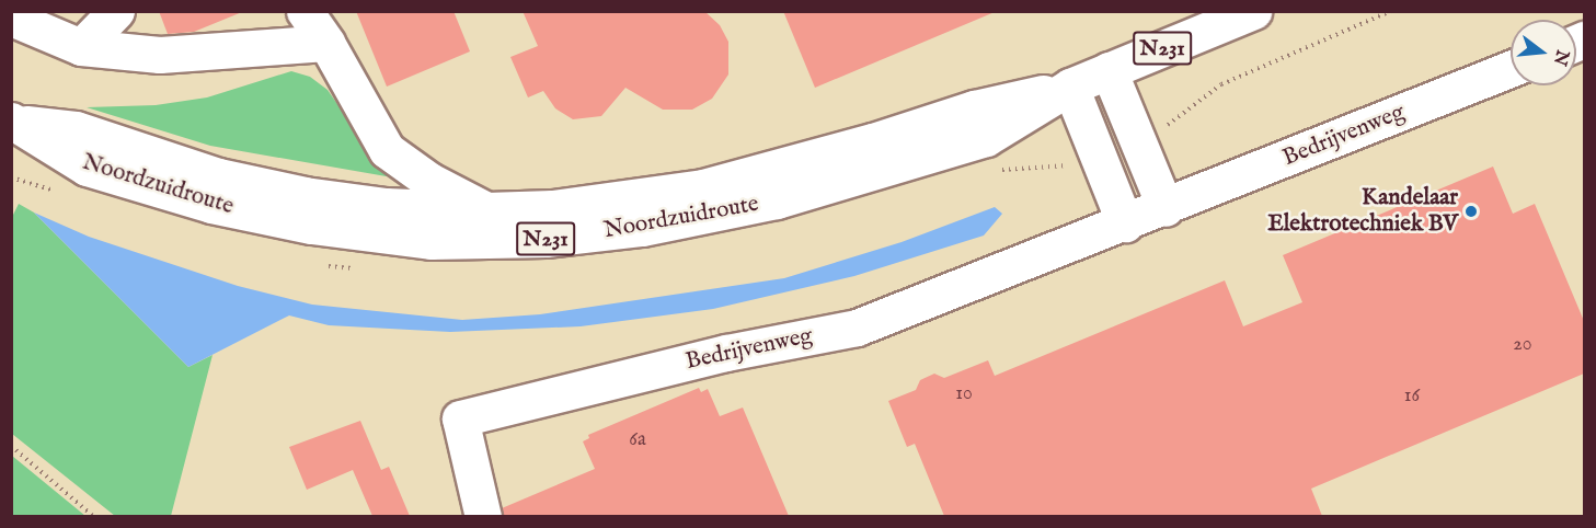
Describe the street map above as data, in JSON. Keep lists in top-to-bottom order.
{
  "streets": {
    "main road": ["N231", "Bedrijvenweg", "Noordzuidroute"]
  },
  "places": ["Kandelaar Elektrotechniek BV"],
  "house_numbers": [
    "20",
    "10",
    "16",
    "6a"
  ],
  "north": "right"
}
